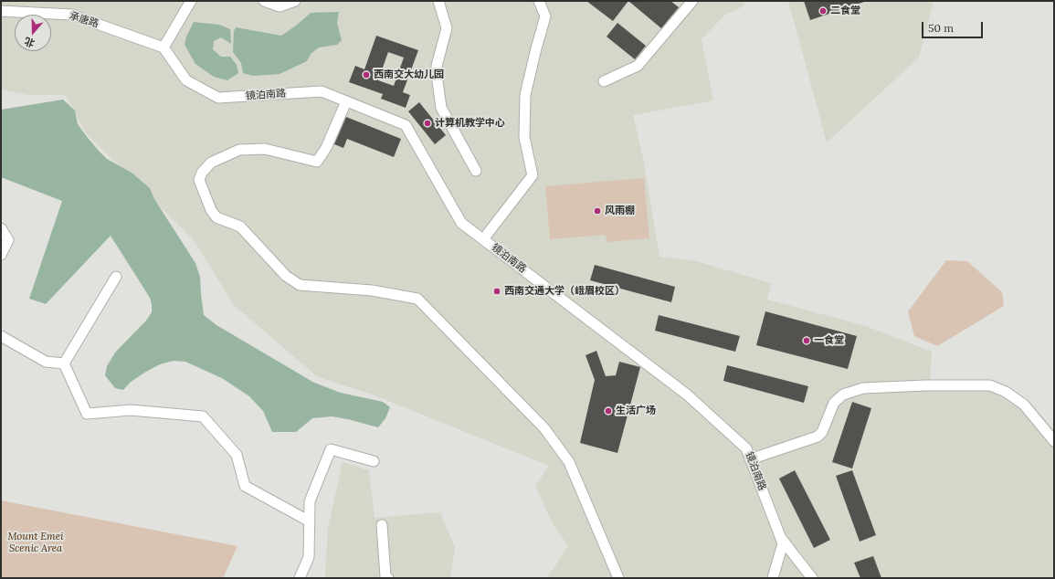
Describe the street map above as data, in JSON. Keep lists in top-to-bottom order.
{
  "streets": {
    "street": ["承唐路", "镜泊南路"]
  },
  "crossings": [
    ["承唐路", "镜泊南路"]
  ],
  "parks": ["Mount Emei Scenic Area"],
  "places": [
    "二食堂",
    "西南交大幼儿园",
    "计算机教学中心",
    "风雨棚",
    "西南交通大学（峨眉校区）",
    "一食堂",
    "生活广场"
  ],
  "scale_bar": "50 m",
  "north": "bottom"
}
